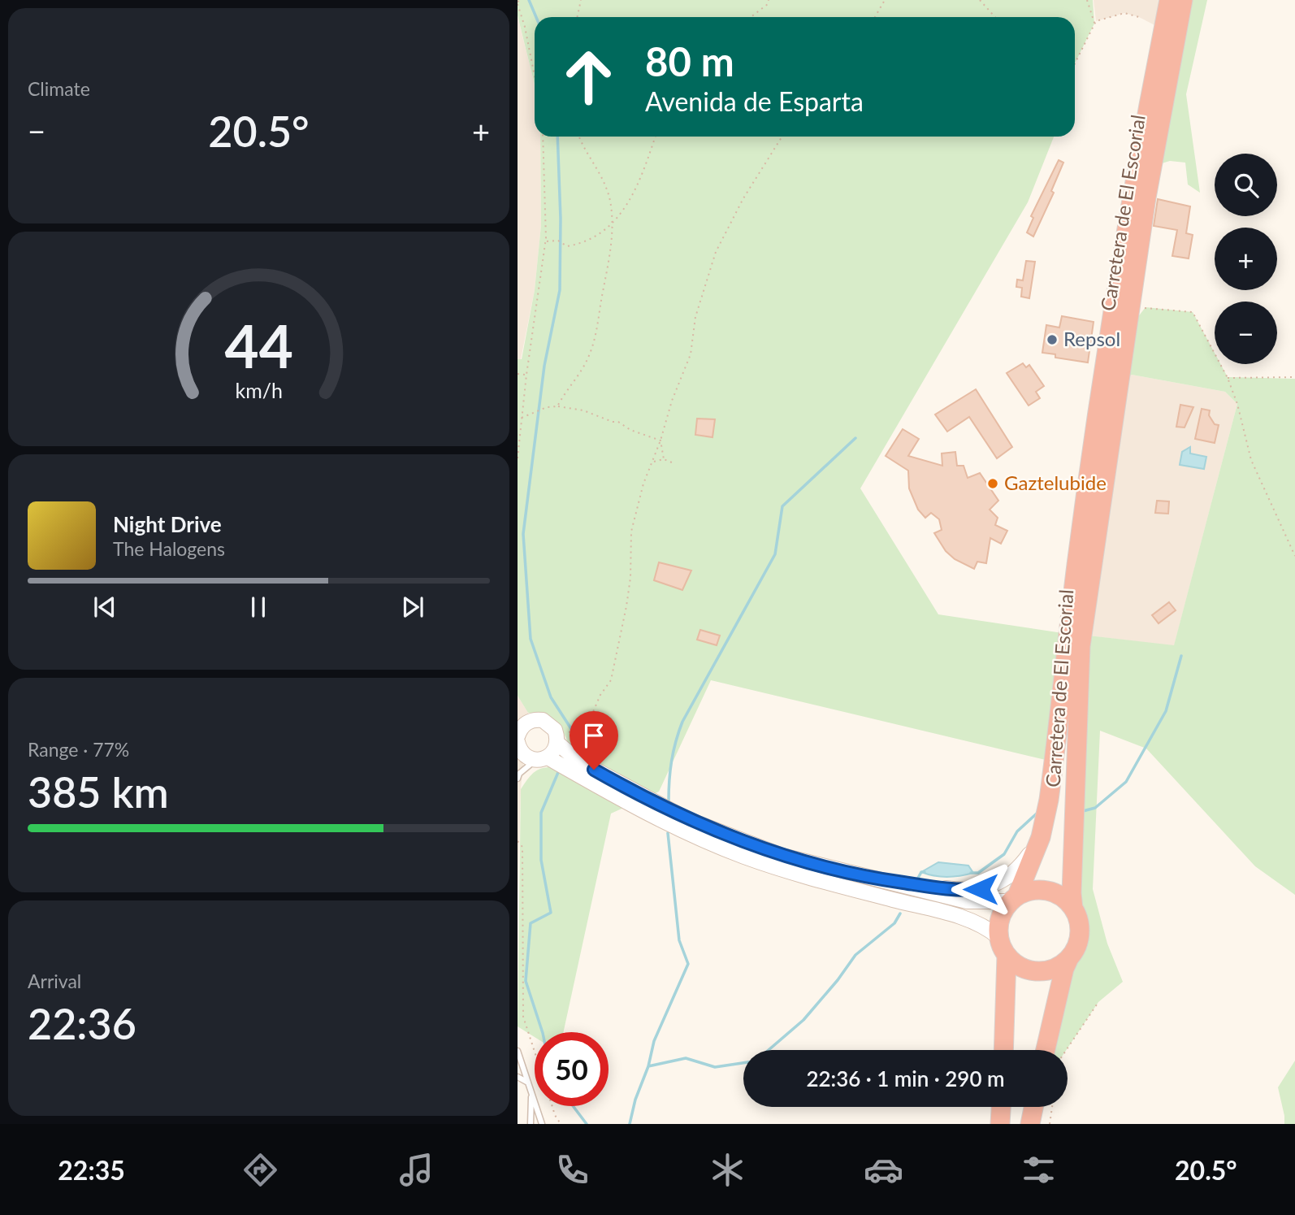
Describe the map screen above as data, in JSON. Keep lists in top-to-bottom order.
{
  "streets": {
    "highway": ["Carretera de El Escorial"]
  },
  "places": ["Repsol", "Gaztelubide"],
  "page": {
    "tile": [
      "Climate",
      ["Range · 77%", "385 km"],
      ["Arrival", "22:36"]
    ],
    "turn": ["80 m", "Avenida de Esparta"],
    "heat": ["−", "20.5°", "+"],
    "map_buttons": ["+", "−"],
    "song": ["Night Drive", "The Halogens"],
    "limit": "50",
    "trip": "22:36 · 1 min · 290 m",
    "tabs": ["22:35", "20.5°"],
    "gauge": ["44", "km/h"]
  }
}
